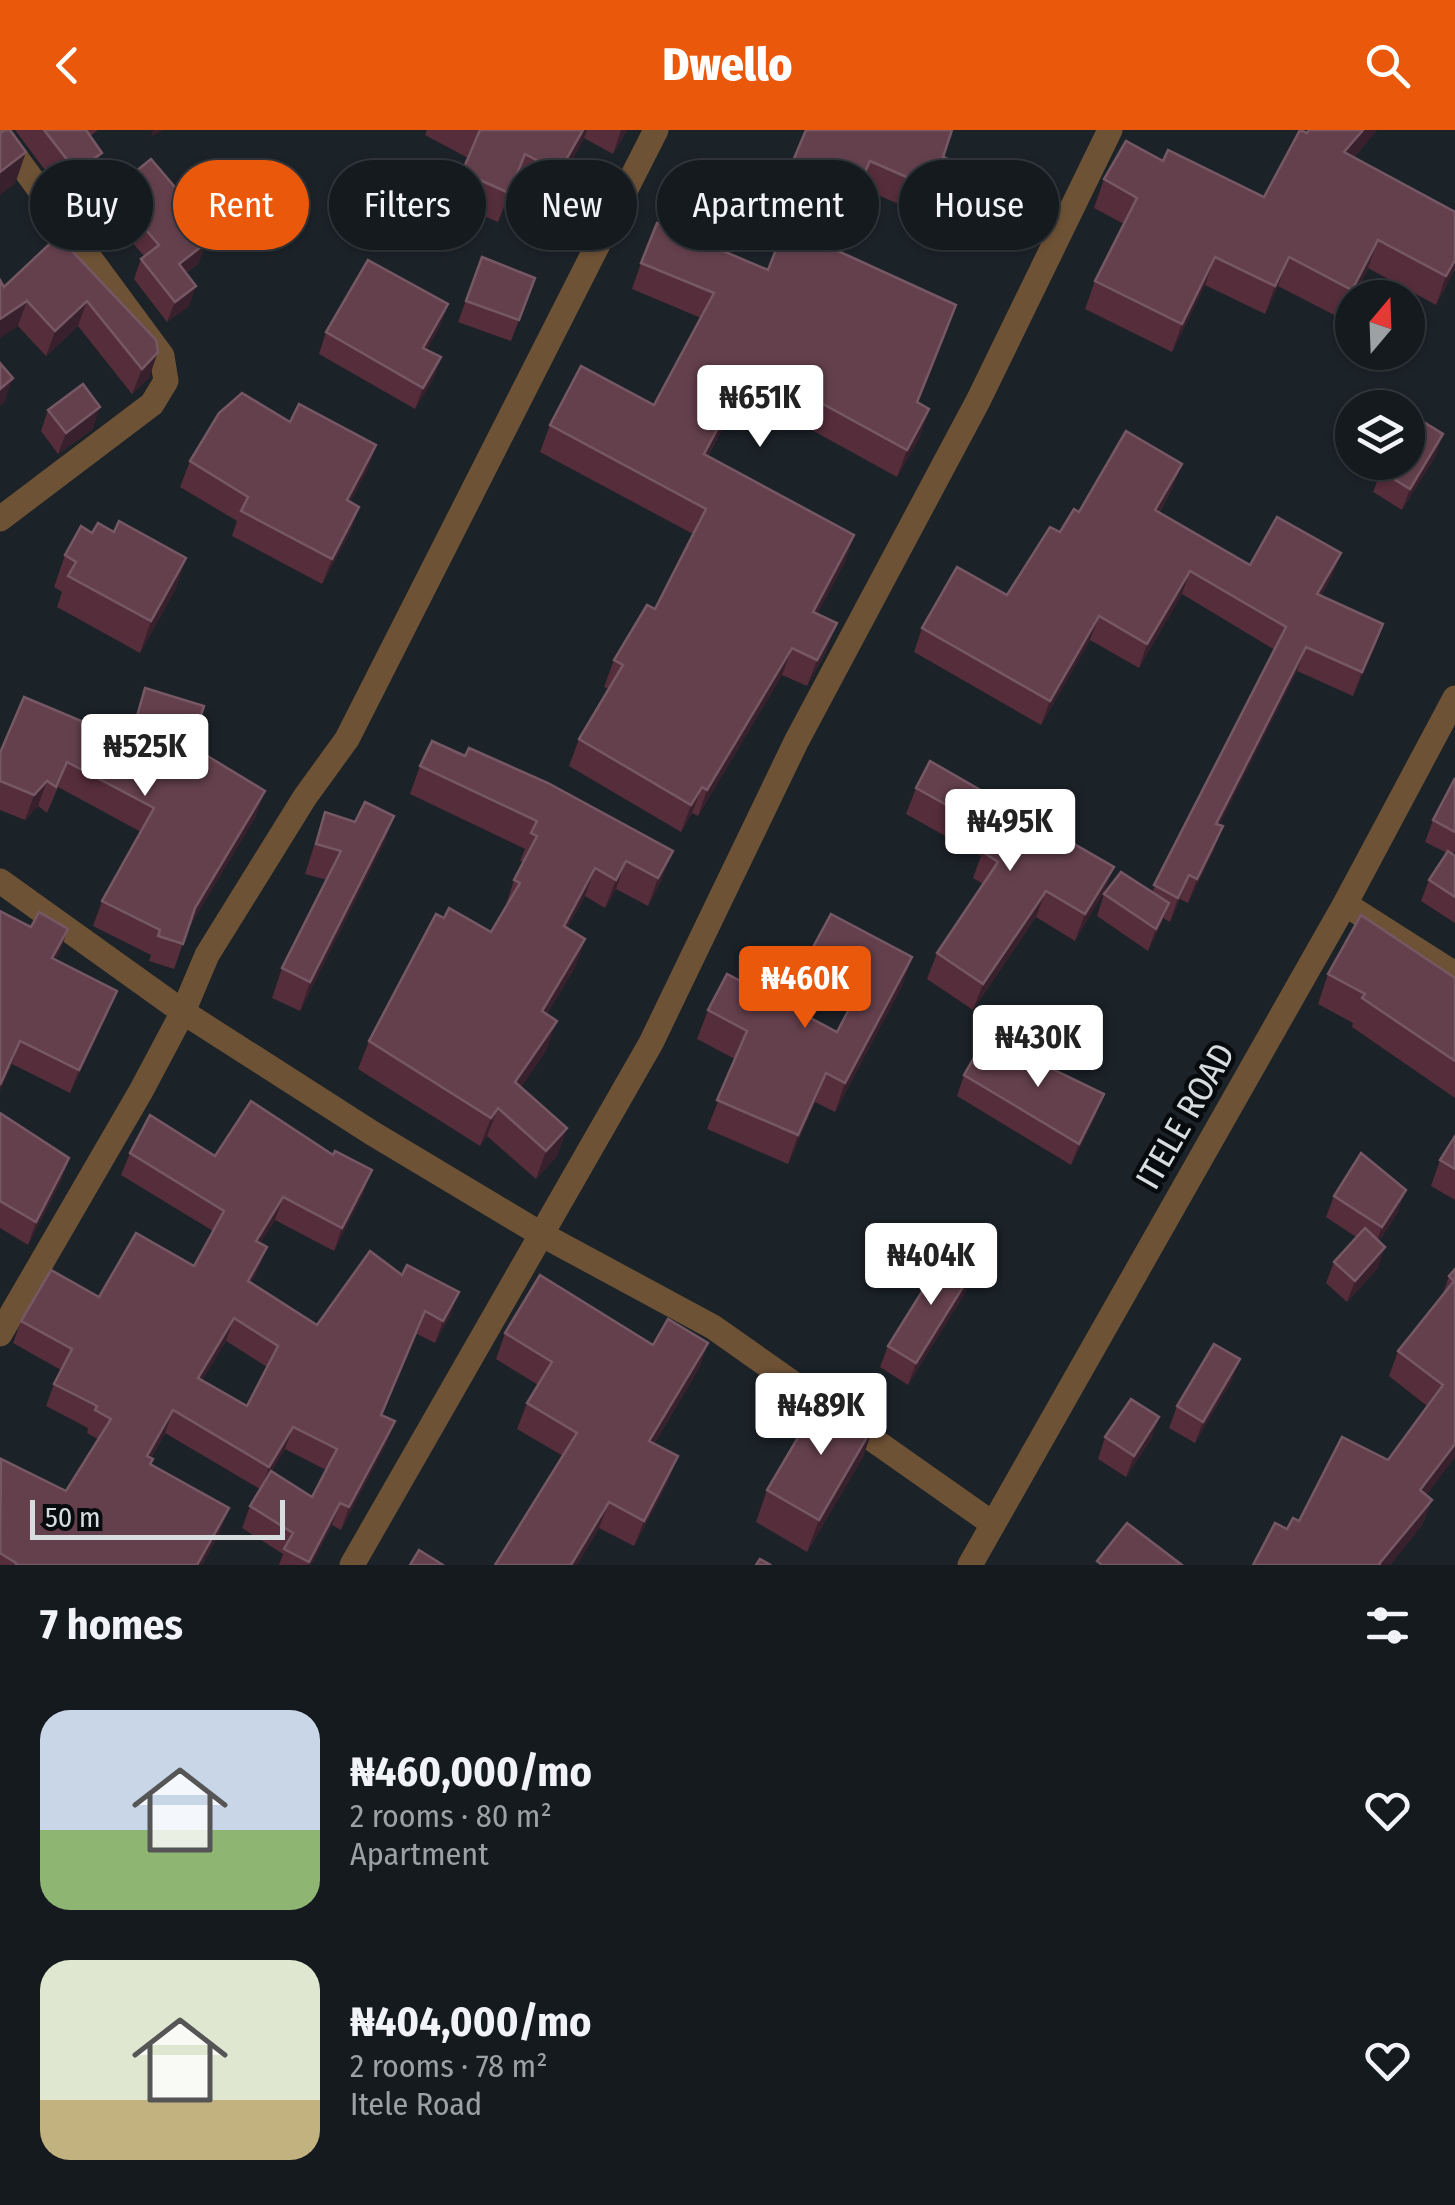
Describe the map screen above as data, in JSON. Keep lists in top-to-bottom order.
{
  "streets": {
    "street": ["ITELE ROAD"]
  },
  "scale_bar": "50 m",
  "north": "top",
  "page": {
    "header": "Dwello",
    "chip": [
      "Buy",
      "Rent",
      "Filters",
      "New",
      "Apartment",
      "House"
    ],
    "price": [
      "₦651K",
      "₦525K",
      "₦495K",
      "₦460K",
      "₦430K",
      "₦404K",
      "₦489K"
    ],
    "scale": "50 m",
    "heading": "7 homes",
    "list": [
      {
        "name": "₦460,000/mo",
        "note": "2 rooms · 80 m² · Apartment"
      },
      {
        "name": "₦404,000/mo",
        "note": "2 rooms · 78 m² · Itele Road"
      }
    ]
  }
}
